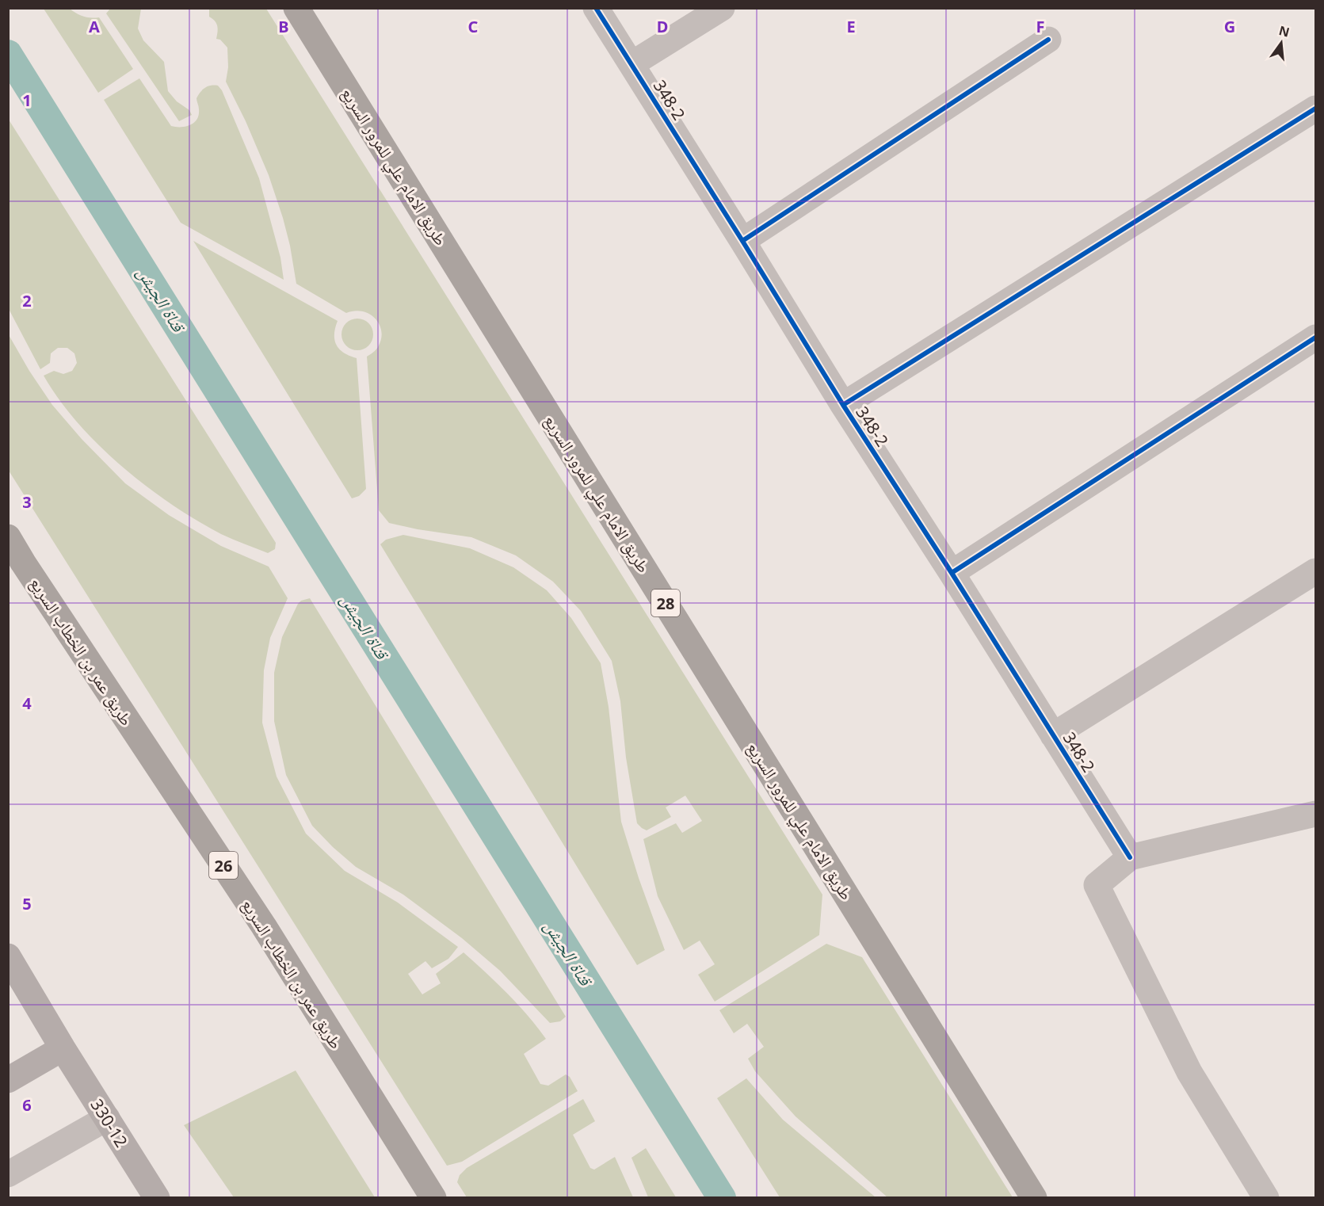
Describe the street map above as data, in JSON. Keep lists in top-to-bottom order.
{
  "streets": {
    "highway": [
      "طريق الامام علي للمرور السريع",
      "28",
      "طريق عمر بن الخطاب السريع",
      "26"
    ],
    "street": ["348-2", "330-12"]
  },
  "water": ["قناة الجيش"],
  "north": "top",
  "grid": {
    "columns": [
      "A",
      "B",
      "C",
      "D",
      "E",
      "F",
      "G"
    ],
    "rows": [
      "1",
      "2",
      "3",
      "4",
      "5",
      "6"
    ]
  }
}
